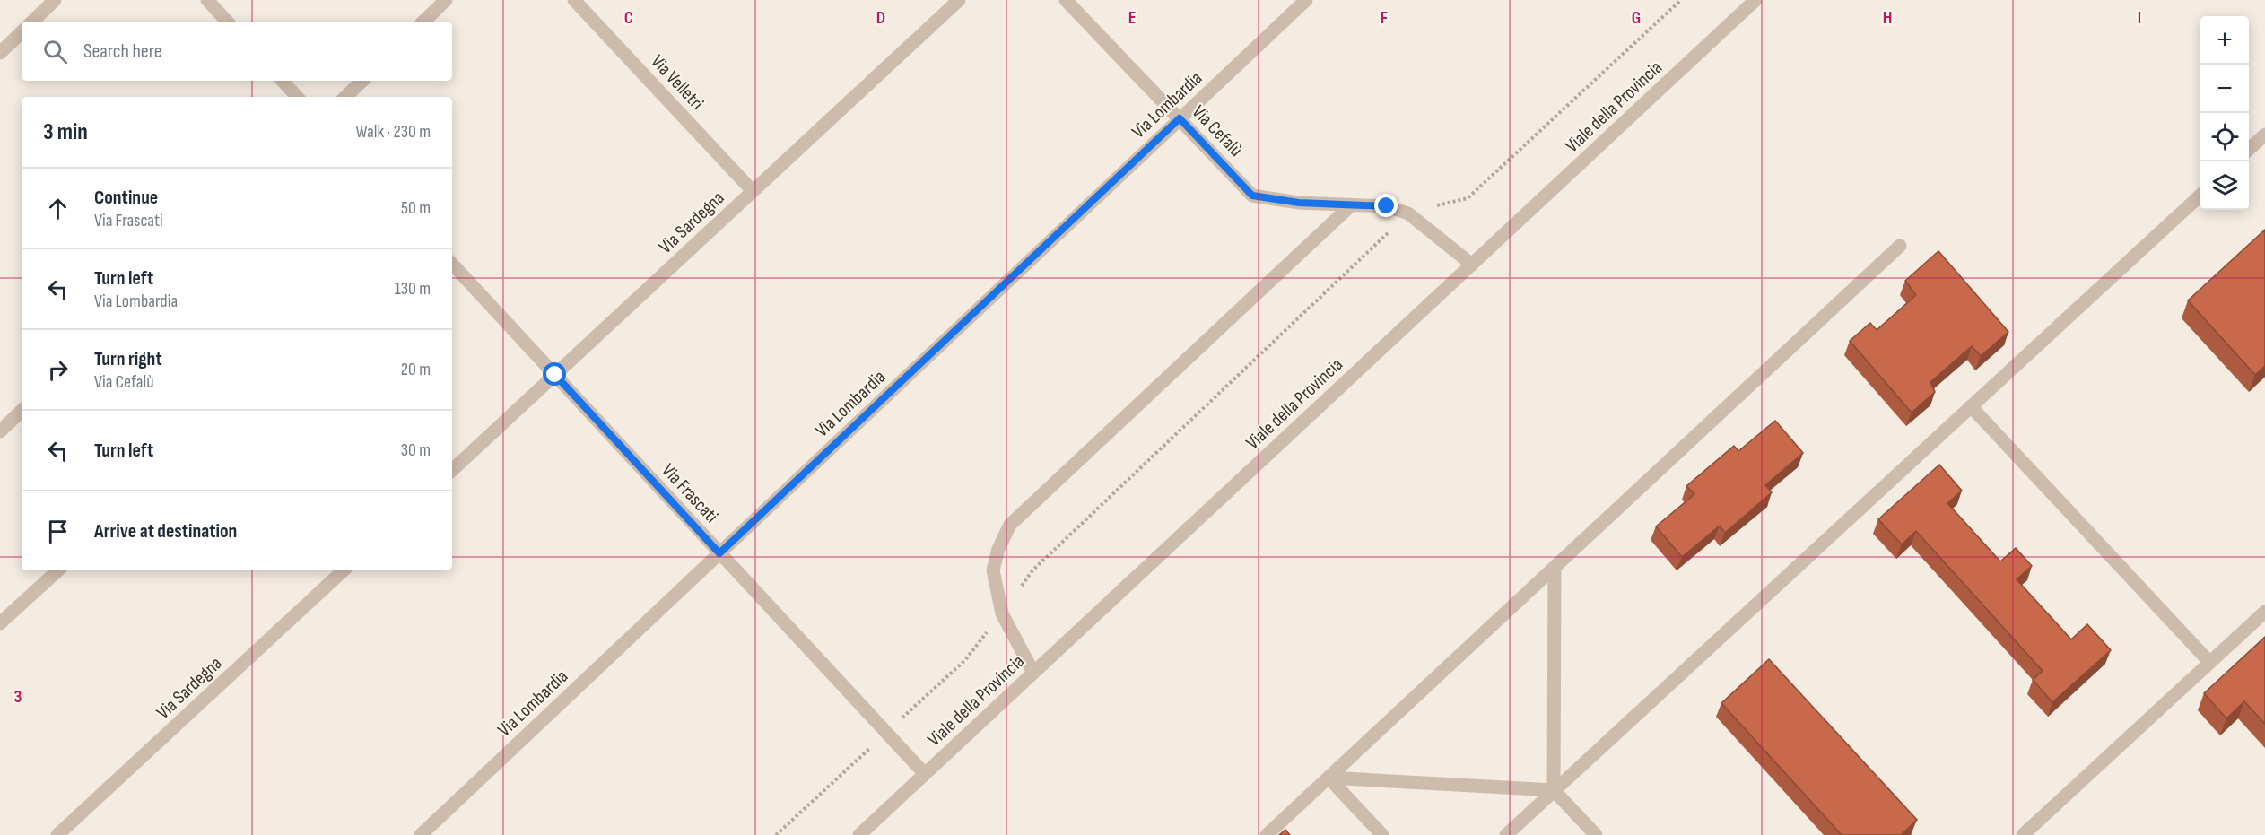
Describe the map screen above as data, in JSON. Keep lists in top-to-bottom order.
{
  "streets": {
    "street": [
      "Via Velletri",
      "Via Lombardia",
      "Viale della Provincia",
      "Via Cefalù",
      "Via Sardegna",
      "Via Frascati"
    ]
  },
  "crossings": [
    ["Via Velletri", "Via Sardegna"],
    ["Via Lombardia", "Via Cefalù"],
    ["Via Lombardia", "Via Frascati"],
    ["Viale della Provincia", "Via Frascati"],
    ["Via Sardegna", "Via Frascati"]
  ],
  "page": {
    "map_buttons": ["+", "−"],
    "search": "Search here",
    "heading": ["3 min", "Walk · 230 m"],
    "list": [
      ["Continue", "Via Frascati", "50 m"],
      ["Turn left", "Via Lombardia", "130 m"],
      ["Turn right", "Via Cefalù", "20 m"],
      ["Turn left", "30 m"],
      "Arrive at destination"
    ]
  },
  "grid": {
    "columns": [
      "C",
      "D",
      "E",
      "F",
      "G",
      "H",
      "I"
    ],
    "rows": ["3"]
  }
}
